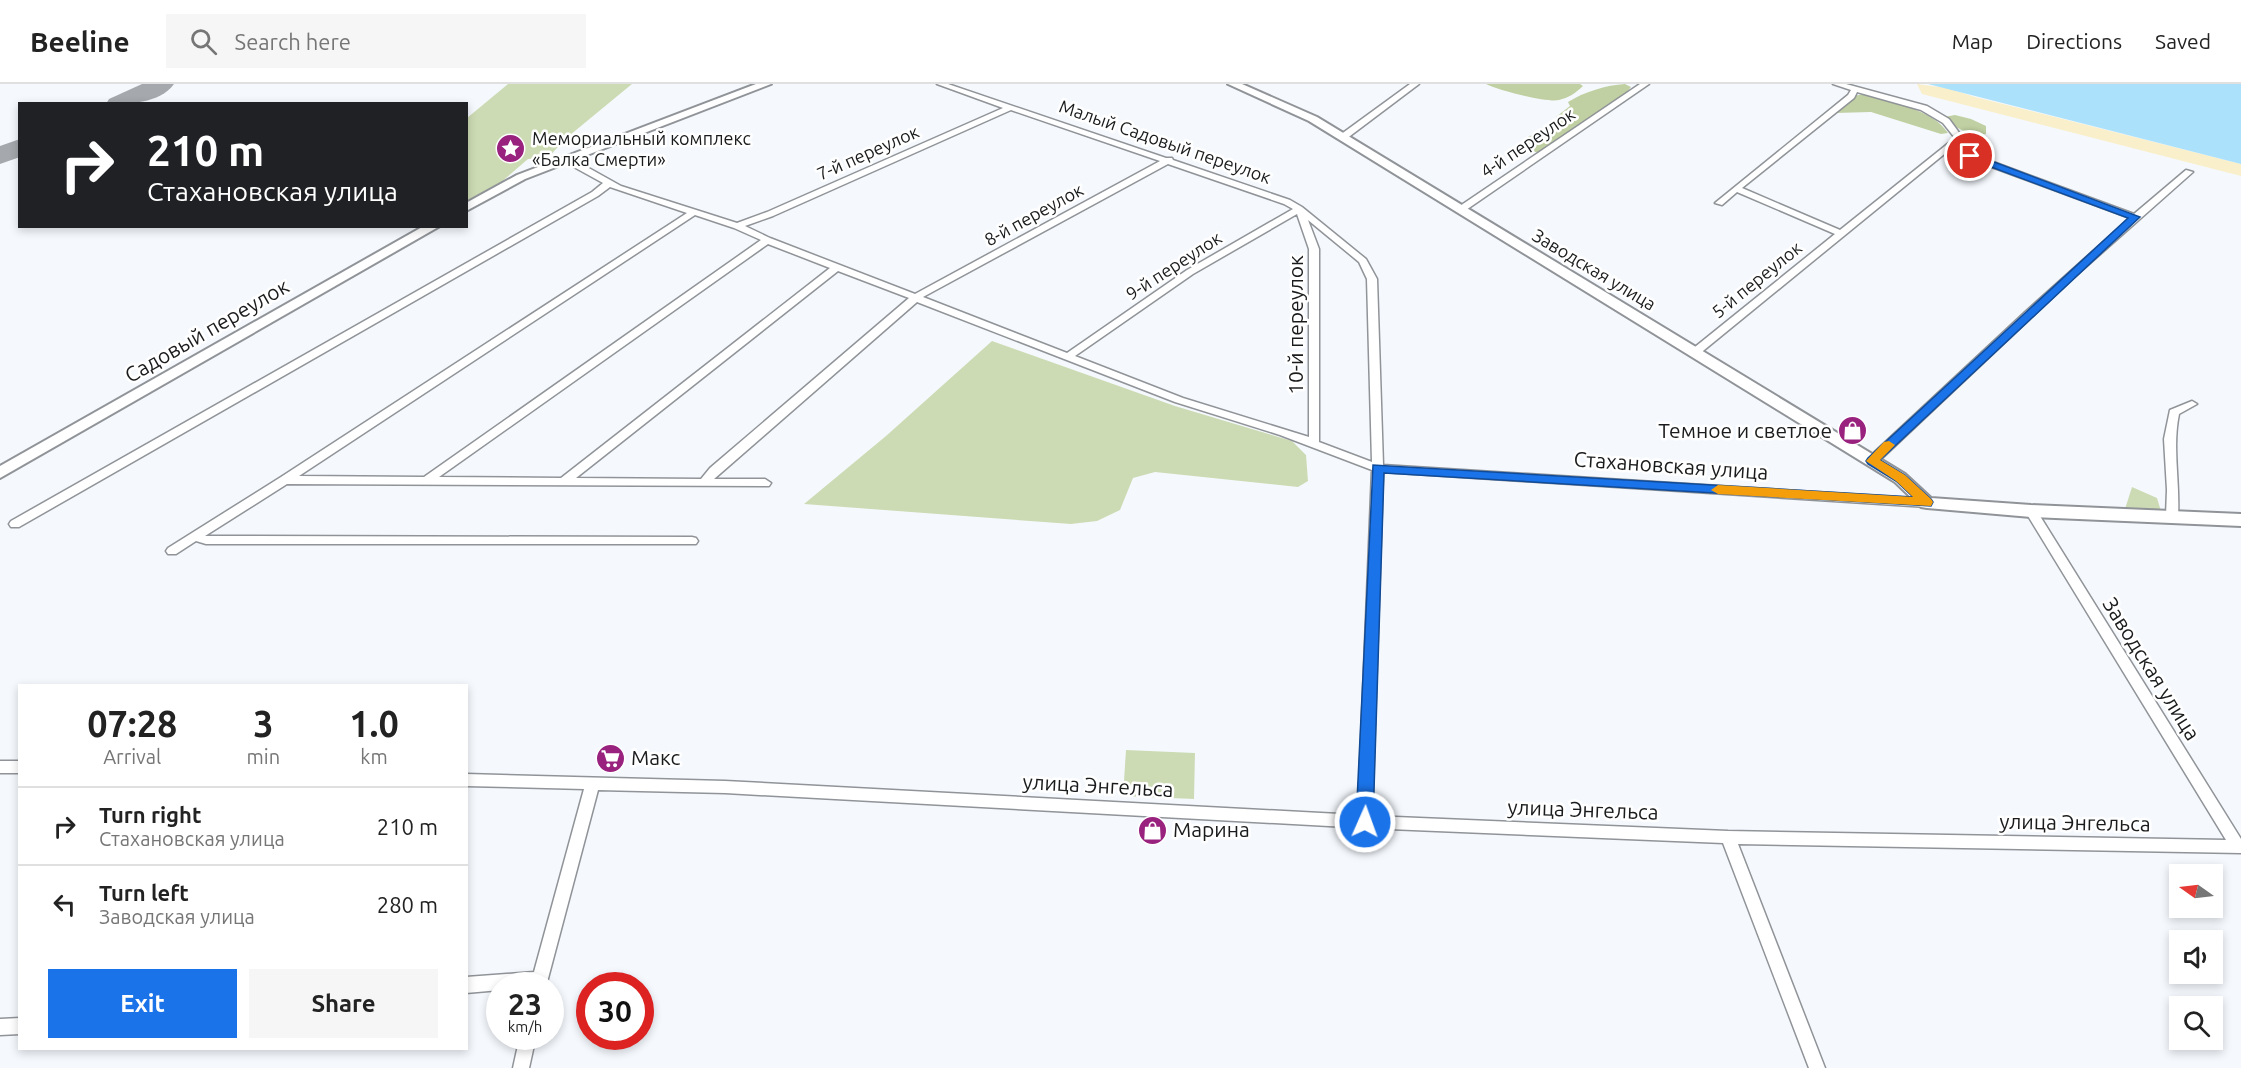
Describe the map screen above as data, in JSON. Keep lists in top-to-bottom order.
{
  "streets": {
    "street": [
      "Малый Садовый переулок",
      "4-й переулок",
      "7-й переулок",
      "8-й переулок",
      "9-й переулок",
      "Заводская улица",
      "5-й переулок",
      "10-й переулок",
      "Садовый переулок",
      "Стахановская улица",
      "улица Энгельса"
    ]
  },
  "crossings": [
    ["Малый Садовый переулок", "7-й переулок"],
    ["Малый Садовый переулок", "8-й переулок"],
    ["Малый Садовый переулок", "9-й переулок"],
    ["Малый Садовый переулок", "10-й переулок"],
    ["Малый Садовый переулок", "Стахановская улица"],
    ["4-й переулок", "Заводская улица"],
    ["7-й переулок", "Стахановская улица"],
    ["8-й переулок", "Стахановская улица"],
    ["9-й переулок", "10-й переулок"],
    ["9-й переулок", "Стахановская улица"],
    ["Заводская улица", "5-й переулок"],
    ["Заводская улица", "Стахановская улица"],
    ["Заводская улица", "улица Энгельса"],
    ["10-й переулок", "Стахановская улица"]
  ],
  "places": {
    "place": ["Мемориальный комплекс «Балка Смерти»"],
    "shop": ["Темное и светлое", "Марина"],
    "supermarket": ["Макс"]
  },
  "north": "left",
  "page": {
    "header": "Beeline",
    "search": "Search here",
    "nav": ["Map", "Directions", "Saved"],
    "turn": ["210 m", "Стахановская улица"],
    "eta": [
      "07:28",
      "Arrival",
      "3",
      "min",
      "1.0",
      "km"
    ],
    "list": [
      {
        "name": "Turn right",
        "note": "Стахановская улица",
        "value": "210 m"
      },
      {
        "name": "Turn left",
        "note": "Заводская улица",
        "value": "280 m"
      }
    ],
    "buttons": ["Exit", "Share"],
    "speed": "23 km/h",
    "limit": "30"
  }
}
